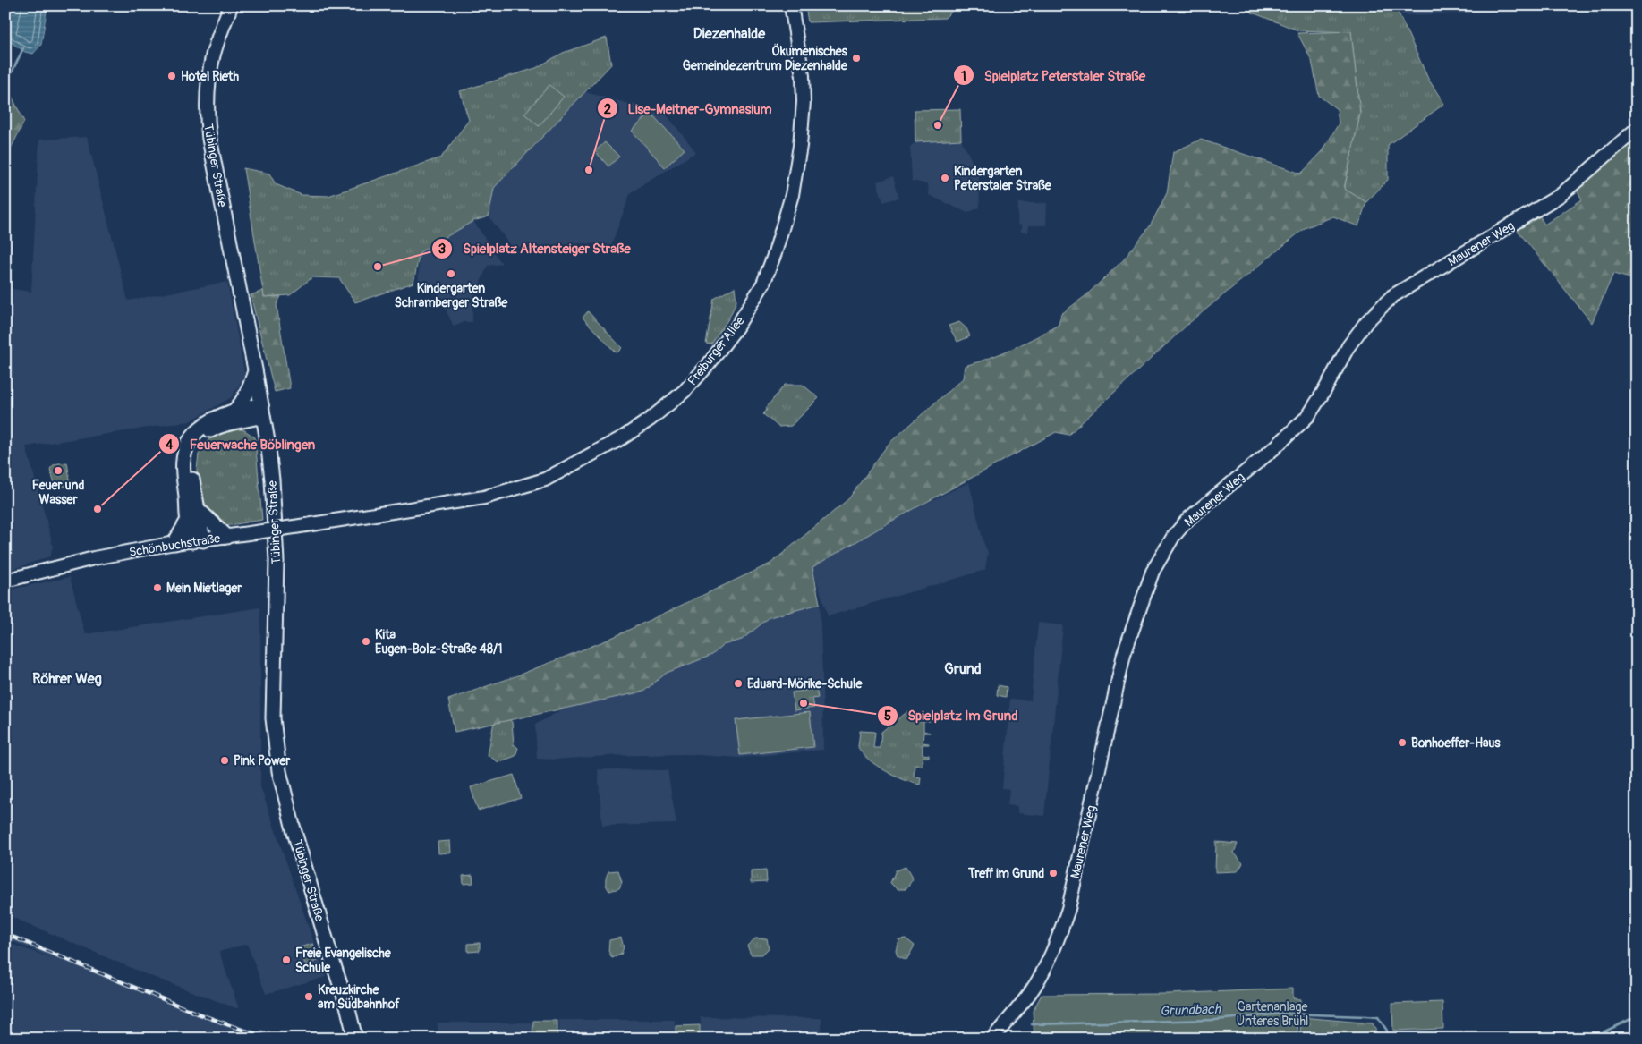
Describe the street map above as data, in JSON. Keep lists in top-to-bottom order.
{
  "streets": {
    "main road": ["Tübinger Straße"],
    "street": ["Maurener Weg", "Freiburger Allee", "Schönbuchstraße"]
  },
  "crossings": [
    ["Freiburger Allee", "Schönbuchstraße"]
  ],
  "districts": ["Diezenhalde", "Grund", "Röhrer Weg"],
  "water": ["Grundbach"],
  "parks": ["Gartenanlage Unteres Brühl"],
  "places": [
    "Ökumenisches Gemeindezentrum Diezenhalde",
    "Hotel Rieth",
    "Spielplatz Peterstaler Straße",
    "Lise-Meitner-Gymnasium",
    "Kindergarten Peterstaler Straße",
    "Spielplatz Altensteiger Straße",
    "Kindergarten Schramberger Straße",
    "Feuer und Wasser",
    "Feuerwache Böblingen",
    "Mein Mietlager",
    "Kita Eugen-Bolz-Straße 48/1",
    "Eduard-Mörike-Schule",
    "Spielplatz Im Grund",
    "Bonhoeffer-Haus",
    "Pink Power",
    "Treff im Grund",
    "Freie Evangelische Schule",
    "Kreuzkirche am Südbahnhof"
  ]
}
